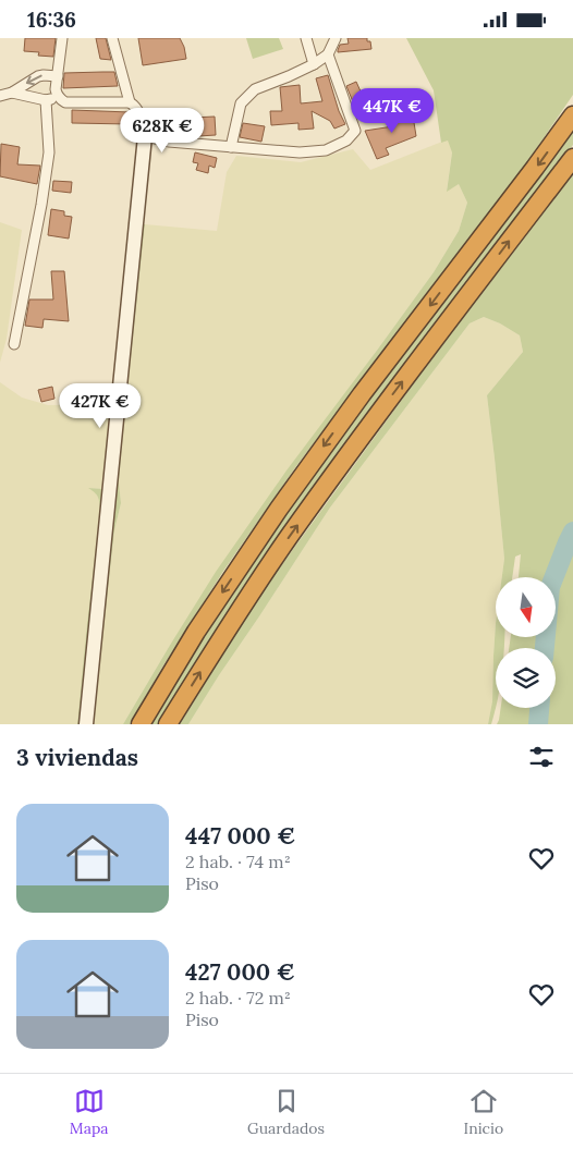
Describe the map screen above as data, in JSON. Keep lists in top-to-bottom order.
{
  "north": "bottom",
  "page": {
    "status": "16:36",
    "price": ["447K €", "628K €", "427K €"],
    "heading": "3 viviendas",
    "list": [
      {
        "name": "447 000 €",
        "note": "2 hab. · 74 m² · Piso"
      },
      {
        "name": "427 000 €",
        "note": "2 hab. · 72 m² · Piso"
      }
    ],
    "tabs": ["Mapa", "Guardados", "Inicio"]
  }
}
